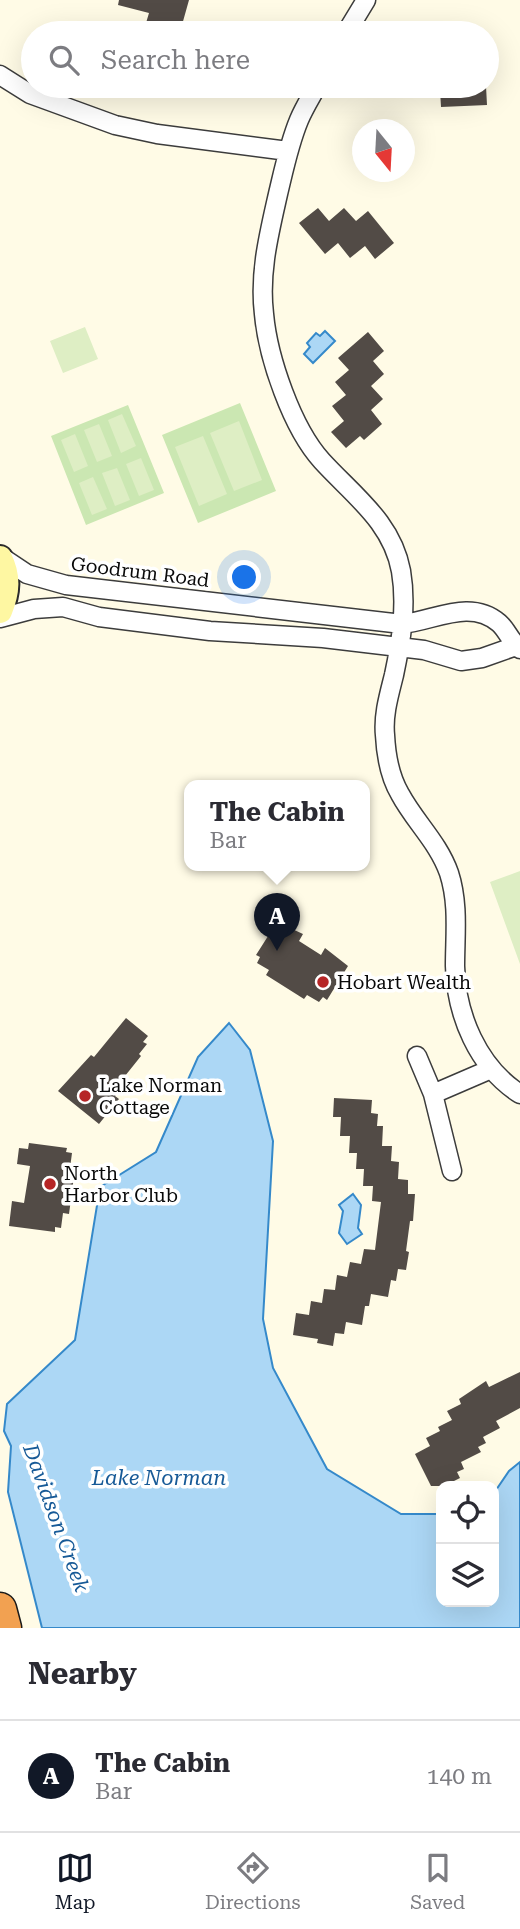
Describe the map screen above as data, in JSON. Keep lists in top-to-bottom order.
{
  "streets": {
    "street": ["Goodrum Road"]
  },
  "water": ["Lake Norman", "Davidson Creek"],
  "places": ["Hobart Wealth", "Lake Norman Cottage", "North Harbor Club"],
  "north": "bottom",
  "page": {
    "search": "Search here",
    "popup": ["The Cabin", "Bar"],
    "pins": "A",
    "heading": "Nearby",
    "list": [
      {
        "mark": "A",
        "name": "The Cabin",
        "note": "Bar",
        "value": "140 m"
      }
    ],
    "nav": ["Map", "Directions", "Saved"]
  }
}
